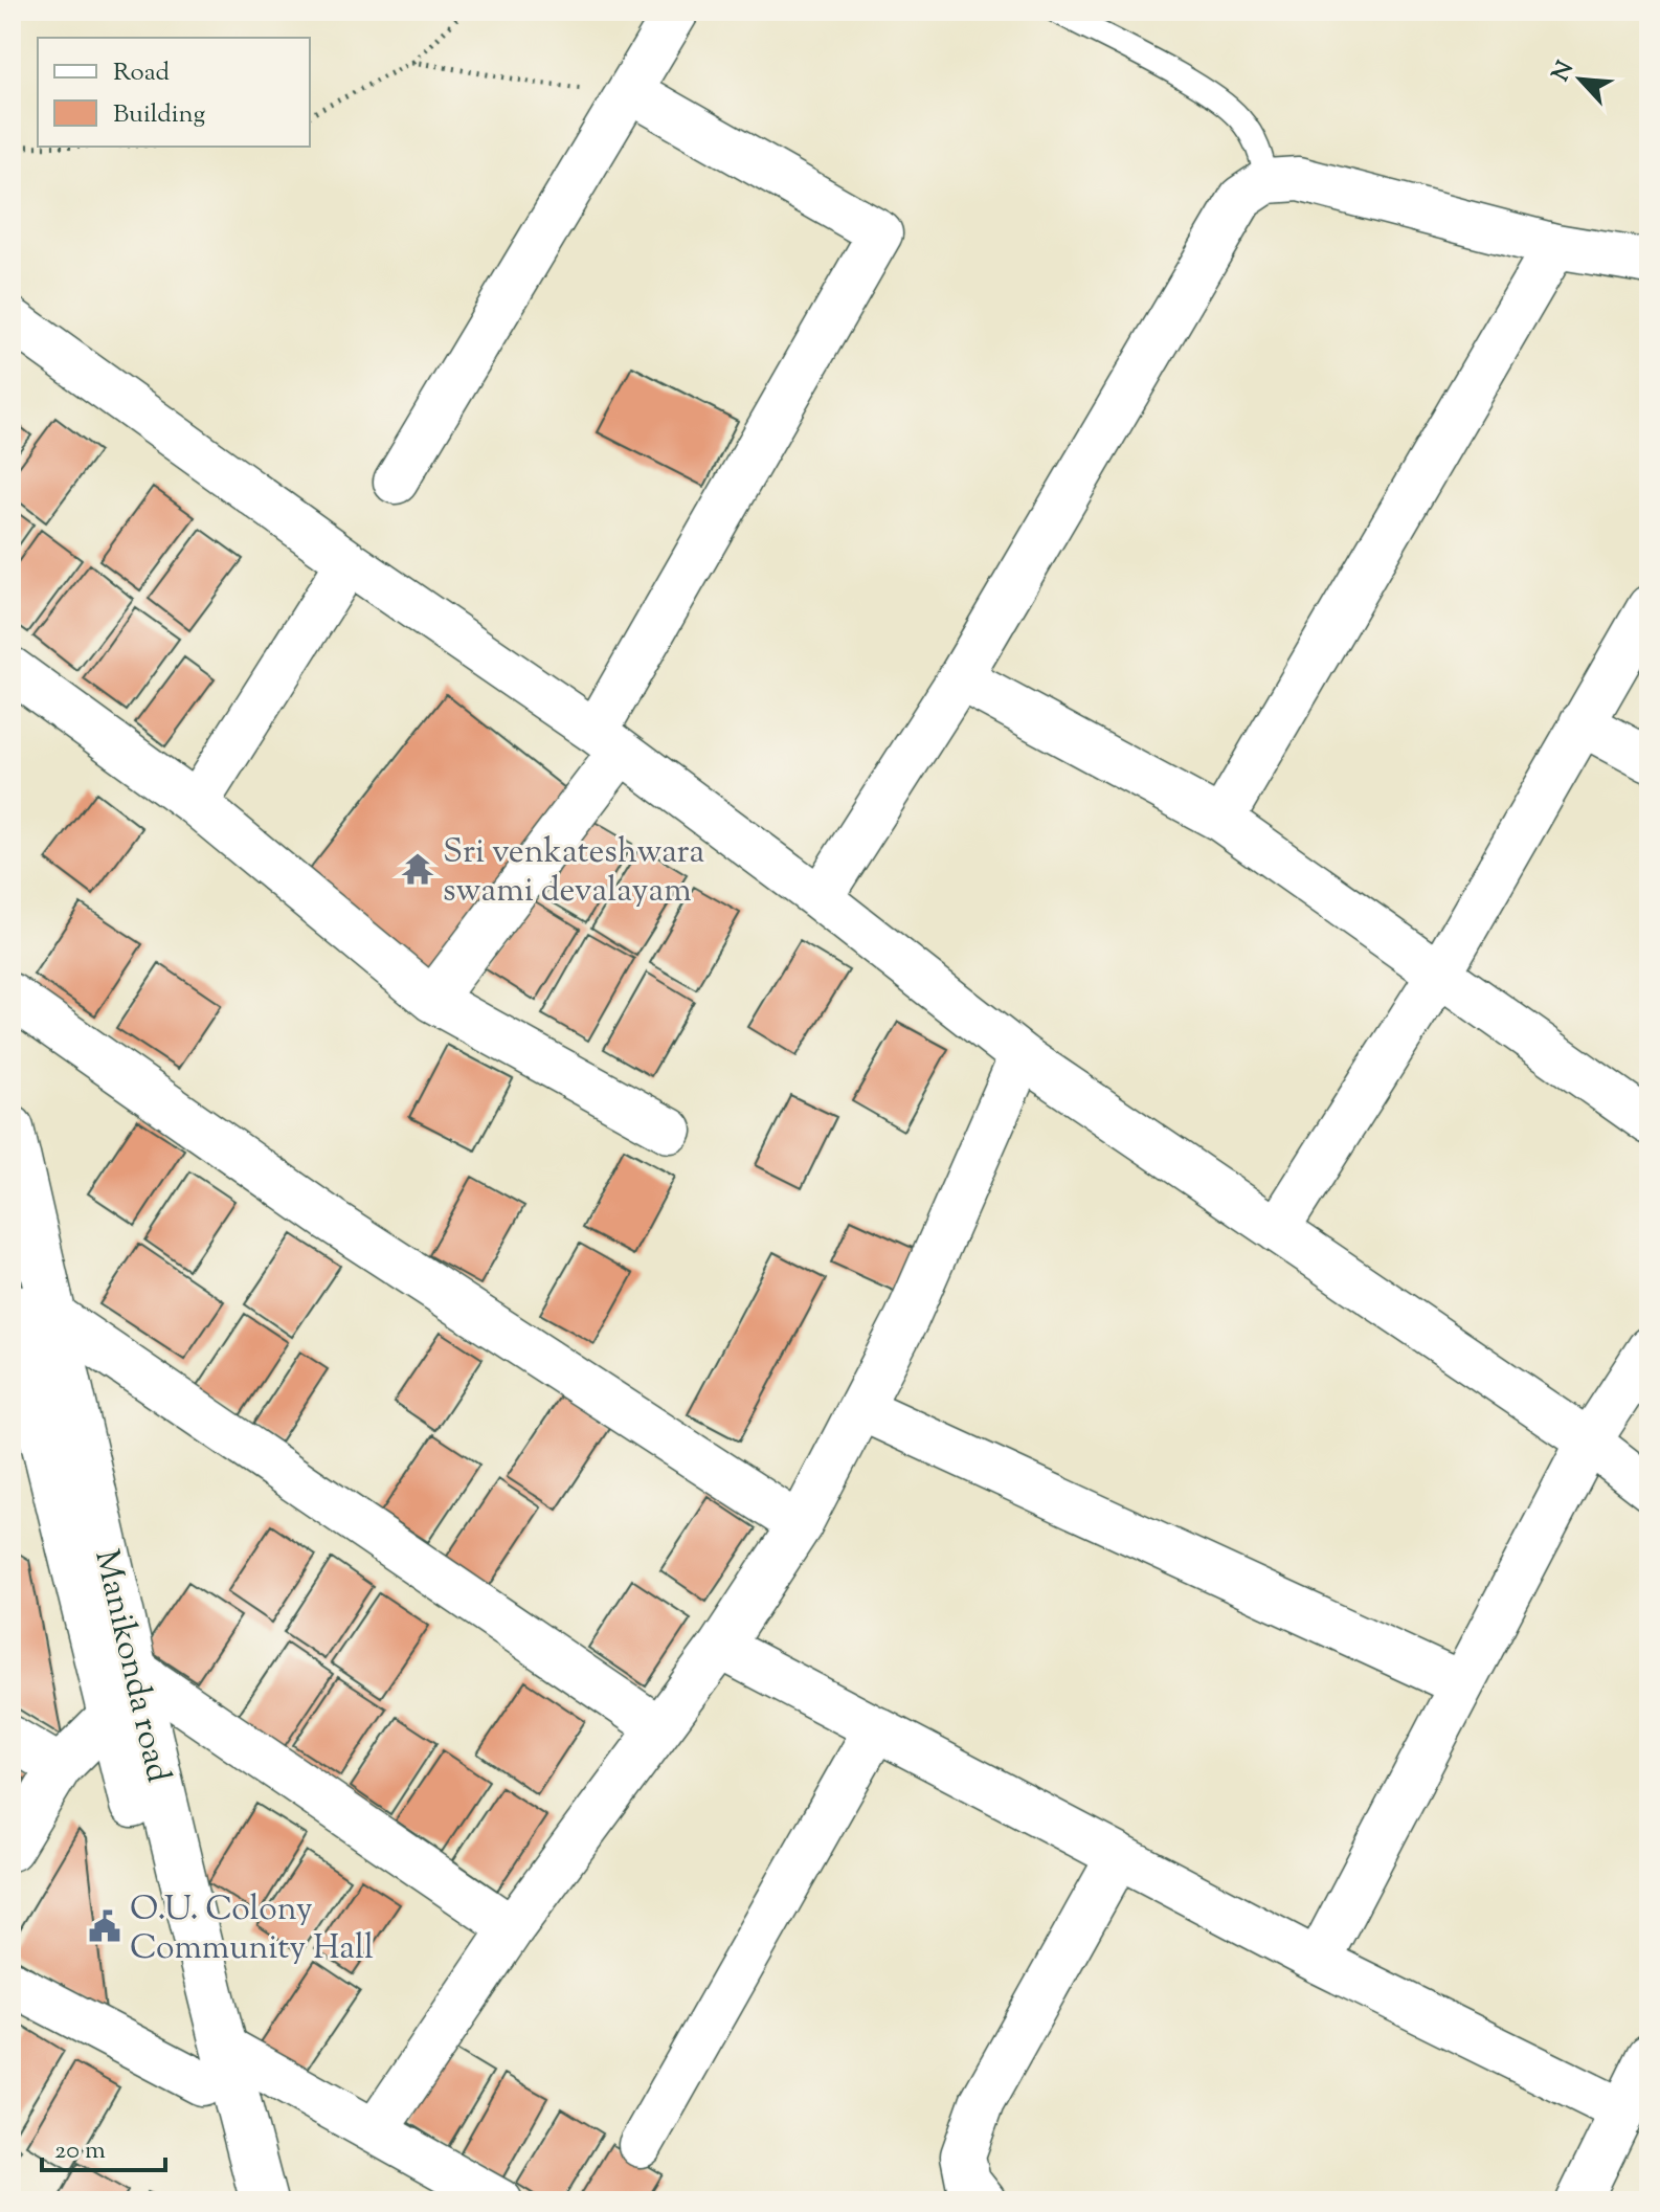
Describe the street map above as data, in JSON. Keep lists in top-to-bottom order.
{
  "streets": {
    "street": ["Manikonda road"]
  },
  "places": {
    "temple": ["Sri venkateshwara swami devalayam"],
    "public building": ["O.U. Colony Community Hall"]
  },
  "legend": ["Road", "Building"],
  "scale_bar": "20 m",
  "north": "top left"
}
